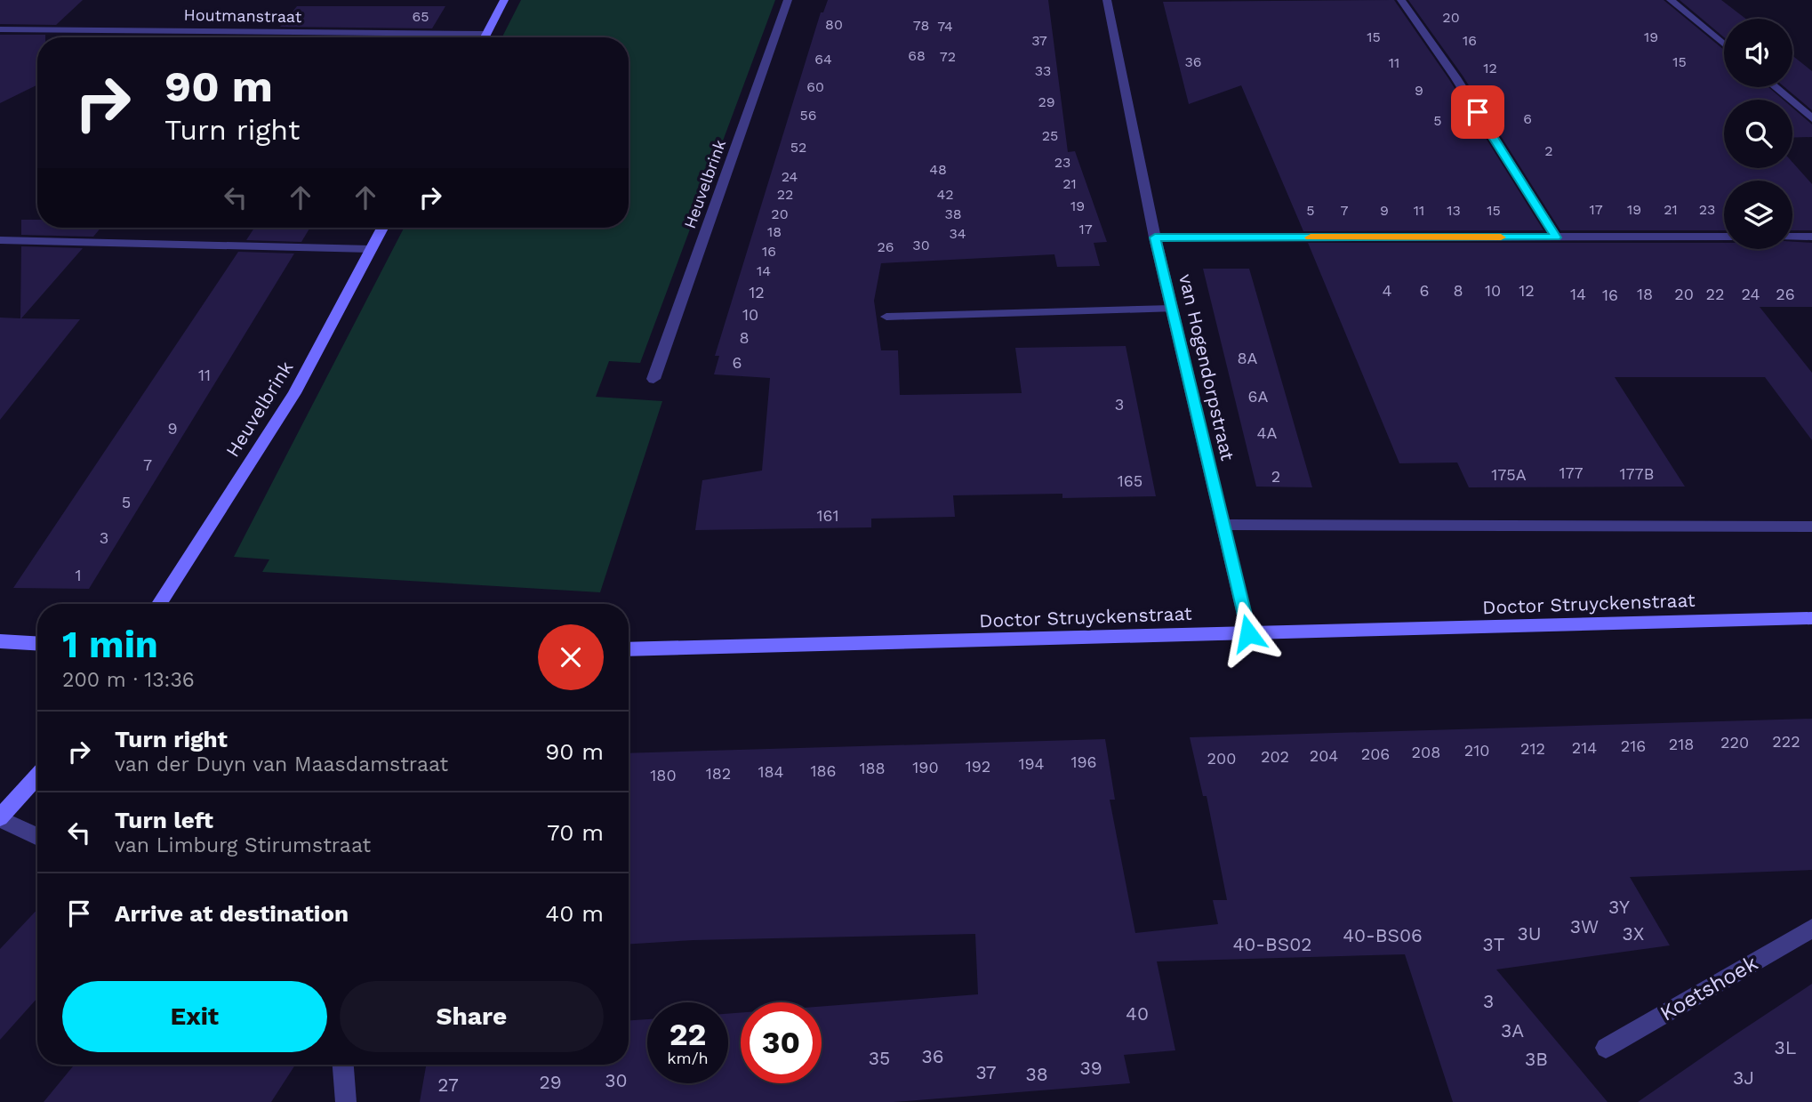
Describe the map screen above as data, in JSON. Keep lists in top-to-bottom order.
{
  "streets": {
    "street": [
      "Houtmanstraat",
      "Heuvelbrink",
      "van Hogendorpstraat",
      "Doctor Struyckenstraat",
      "Koetshoek"
    ]
  },
  "crossings": [
    ["van Hogendorpstraat", "Doctor Struyckenstraat"]
  ],
  "house_numbers": [
    "65",
    "20",
    "80",
    "78",
    "74",
    "15",
    "19",
    "37",
    "16",
    "68",
    "72",
    "64",
    "36",
    "15",
    "11",
    "12",
    "33",
    "60",
    "9",
    "29",
    "56",
    "6",
    "5",
    "25",
    "52",
    "2",
    "23",
    "48",
    "24",
    "21",
    "22",
    "42",
    "19",
    "17",
    "19",
    "21",
    "23",
    "5",
    "7",
    "9",
    "11",
    "13",
    "15",
    "20",
    "38",
    "17",
    "18",
    "34",
    "30",
    "26",
    "16",
    "14",
    "4",
    "6",
    "8",
    "10",
    "12",
    "12",
    "14",
    "18",
    "20",
    "22",
    "24",
    "26",
    "16",
    "10",
    "8",
    "8A",
    "6",
    "11",
    "6A",
    "3",
    "9",
    "4A",
    "7",
    "177",
    "177B",
    "175A",
    "2",
    "165",
    "5",
    "161",
    "3",
    "1",
    "222",
    "220",
    "218",
    "216",
    "214",
    "212",
    "210",
    "208",
    "206",
    "204",
    "202",
    "200",
    "196",
    "194",
    "192",
    "190",
    "188",
    "186",
    "184",
    "182",
    "180",
    "3Y",
    "3W",
    "3U",
    "3X",
    "40-BS06",
    "40-BS02",
    "3T",
    "3",
    "40",
    "3A",
    "3L",
    "36",
    "35",
    "3B",
    "39",
    "37",
    "38",
    "3J",
    "30",
    "29",
    "27"
  ],
  "page": {
    "turn": ["90 m", "Turn right"],
    "heading": ["1 min", "200 m · 13:36"],
    "list": [
      {
        "name": "Turn right",
        "note": "van der Duyn van Maasdamstraat",
        "value": "90 m"
      },
      {
        "name": "Turn left",
        "note": "van Limburg Stirumstraat",
        "value": "70 m"
      },
      {
        "name": "Arrive at destination",
        "value": "40 m"
      }
    ],
    "buttons": ["Exit", "Share"],
    "speed": "22 km/h",
    "limit": "30"
  }
}
